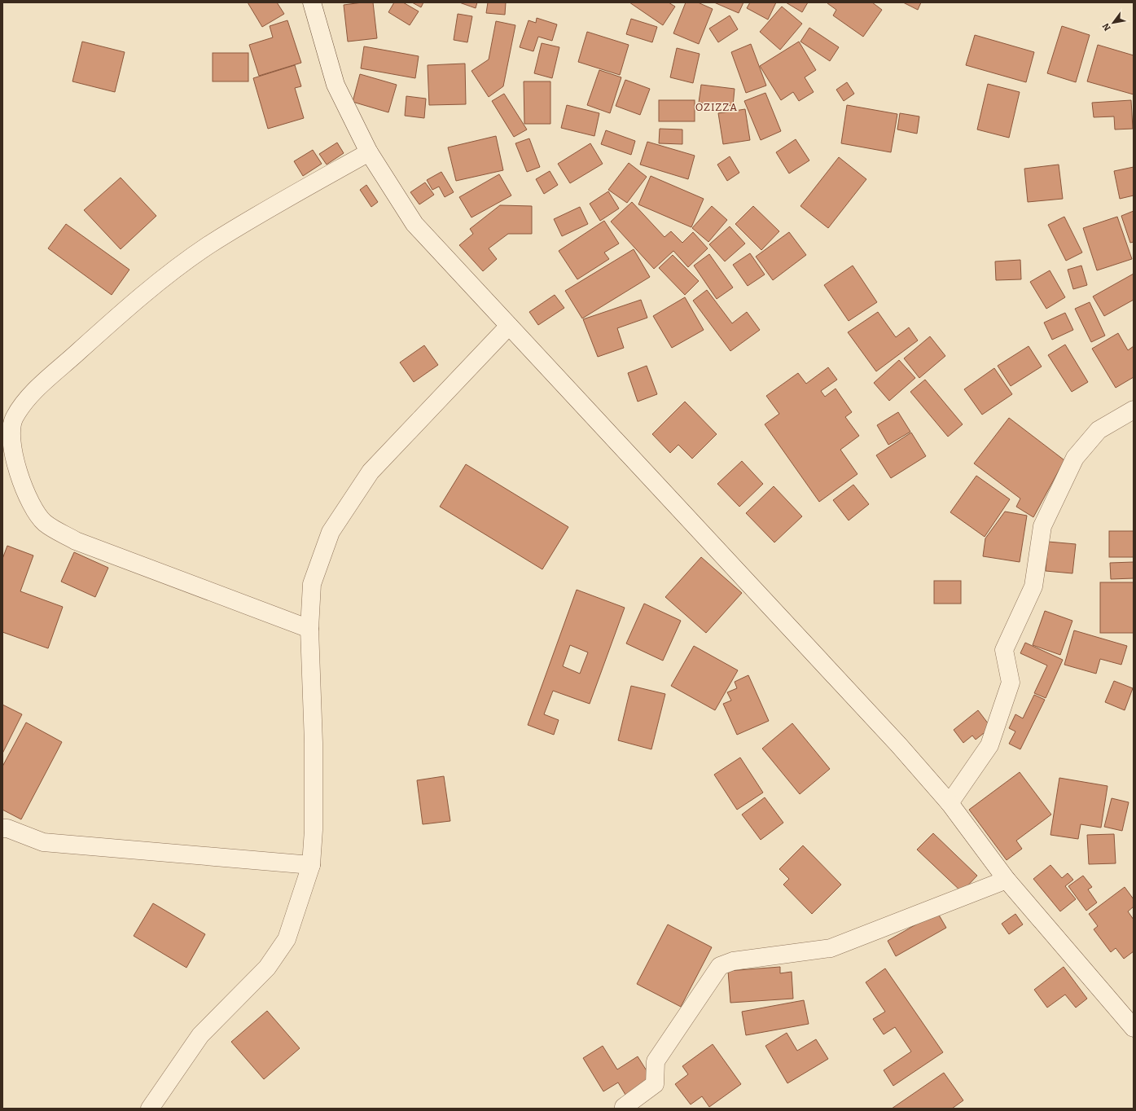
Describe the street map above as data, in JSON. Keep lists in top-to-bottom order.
{
  "districts": ["OZIZZA"],
  "north": "bottom left"
}
